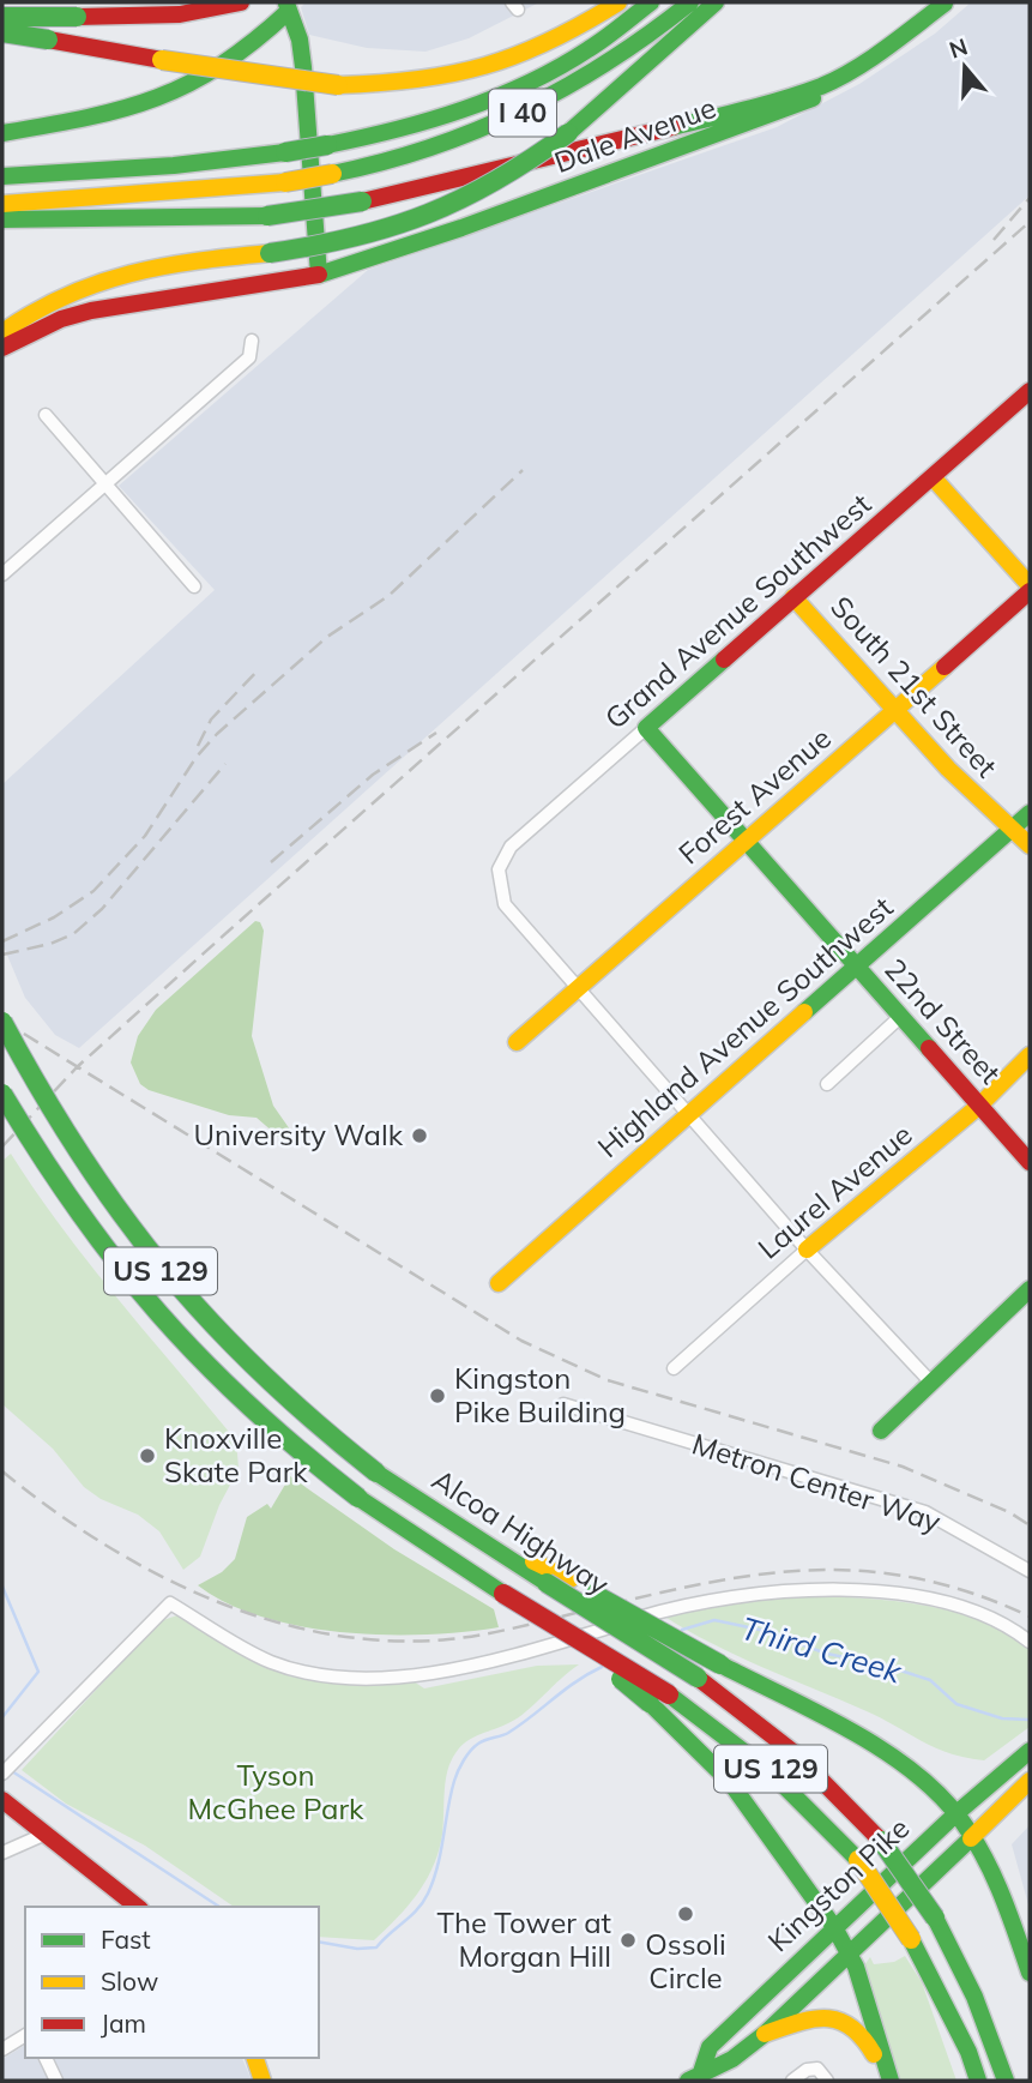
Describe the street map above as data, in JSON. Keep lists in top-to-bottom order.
{
  "streets": {
    "main road": [
      "I 40",
      "Dale Avenue",
      "Grand Avenue Southwest",
      "South 21st Street",
      "Forest Avenue",
      "22nd Street",
      "Highland Avenue Southwest",
      "Laurel Avenue",
      "US 129",
      "Alcoa Highway",
      "Kingston Pike"
    ],
    "street": ["Metron Center Way"]
  },
  "crossings": [
    ["Grand Avenue Southwest", "South 21st Street"],
    ["Grand Avenue Southwest", "Forest Avenue"],
    ["Grand Avenue Southwest", "22nd Street"],
    ["South 21st Street", "Forest Avenue"],
    ["South 21st Street", "Highland Avenue Southwest"],
    ["Forest Avenue", "22nd Street"],
    ["22nd Street", "Highland Avenue Southwest"],
    ["22nd Street", "Laurel Avenue"]
  ],
  "water": ["Third Creek"],
  "parks": ["Tyson McGhee Park"],
  "places": [
    "University Walk",
    "Kingston Pike Building",
    "Knoxville Skate Park",
    "Ossoli Circle",
    "The Tower at Morgan Hill"
  ],
  "legend": ["Fast", "Slow", "Jam"],
  "north": "top"
}
